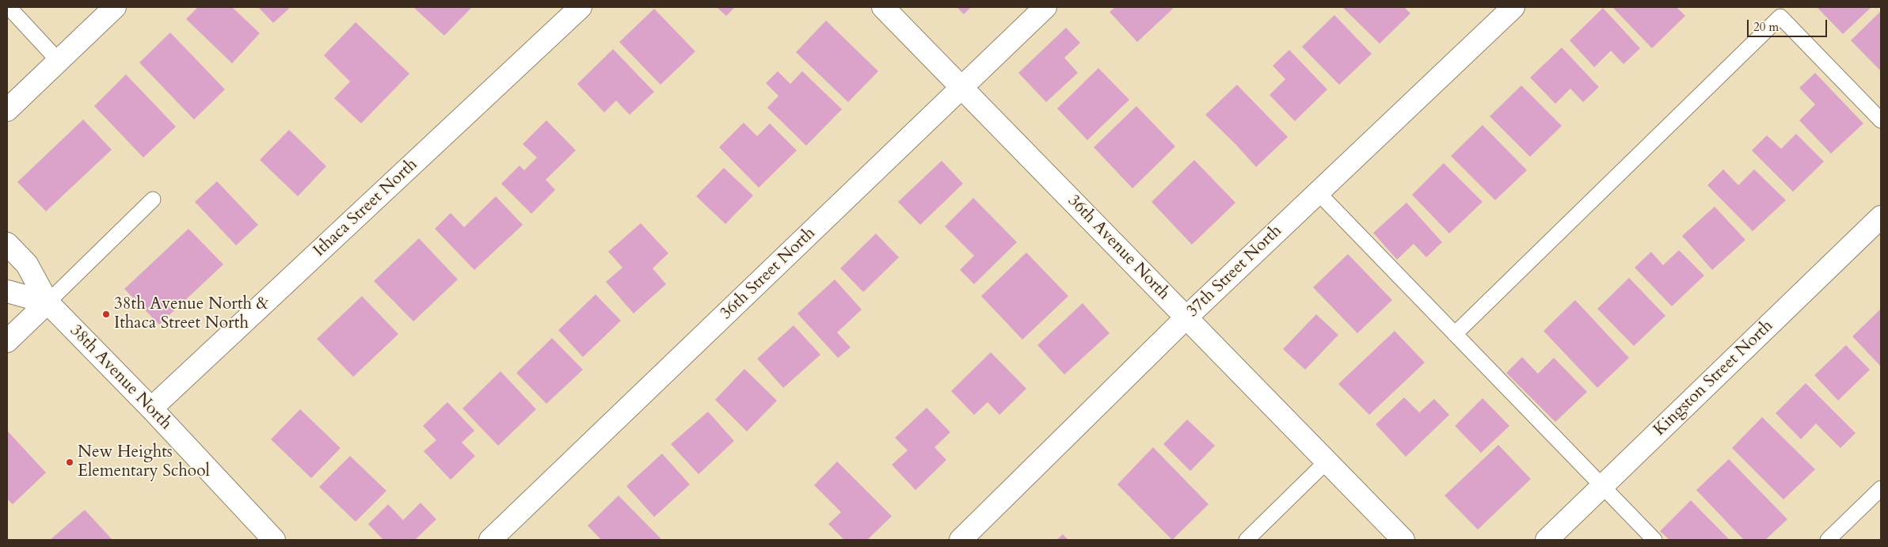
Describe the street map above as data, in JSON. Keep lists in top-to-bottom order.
{
  "streets": {
    "street": [
      "Ithaca Street North",
      "36th Avenue North",
      "37th Street North",
      "36th Street North",
      "38th Avenue North",
      "Kingston Street North"
    ]
  },
  "crossings": [
    ["Ithaca Street North", "38th Avenue North"],
    ["36th Avenue North", "37th Street North"],
    ["36th Avenue North", "36th Street North"]
  ],
  "places": ["38th Avenue North & Ithaca Street North", "New Heights Elementary School"],
  "scale_bar": "20 m"
}
